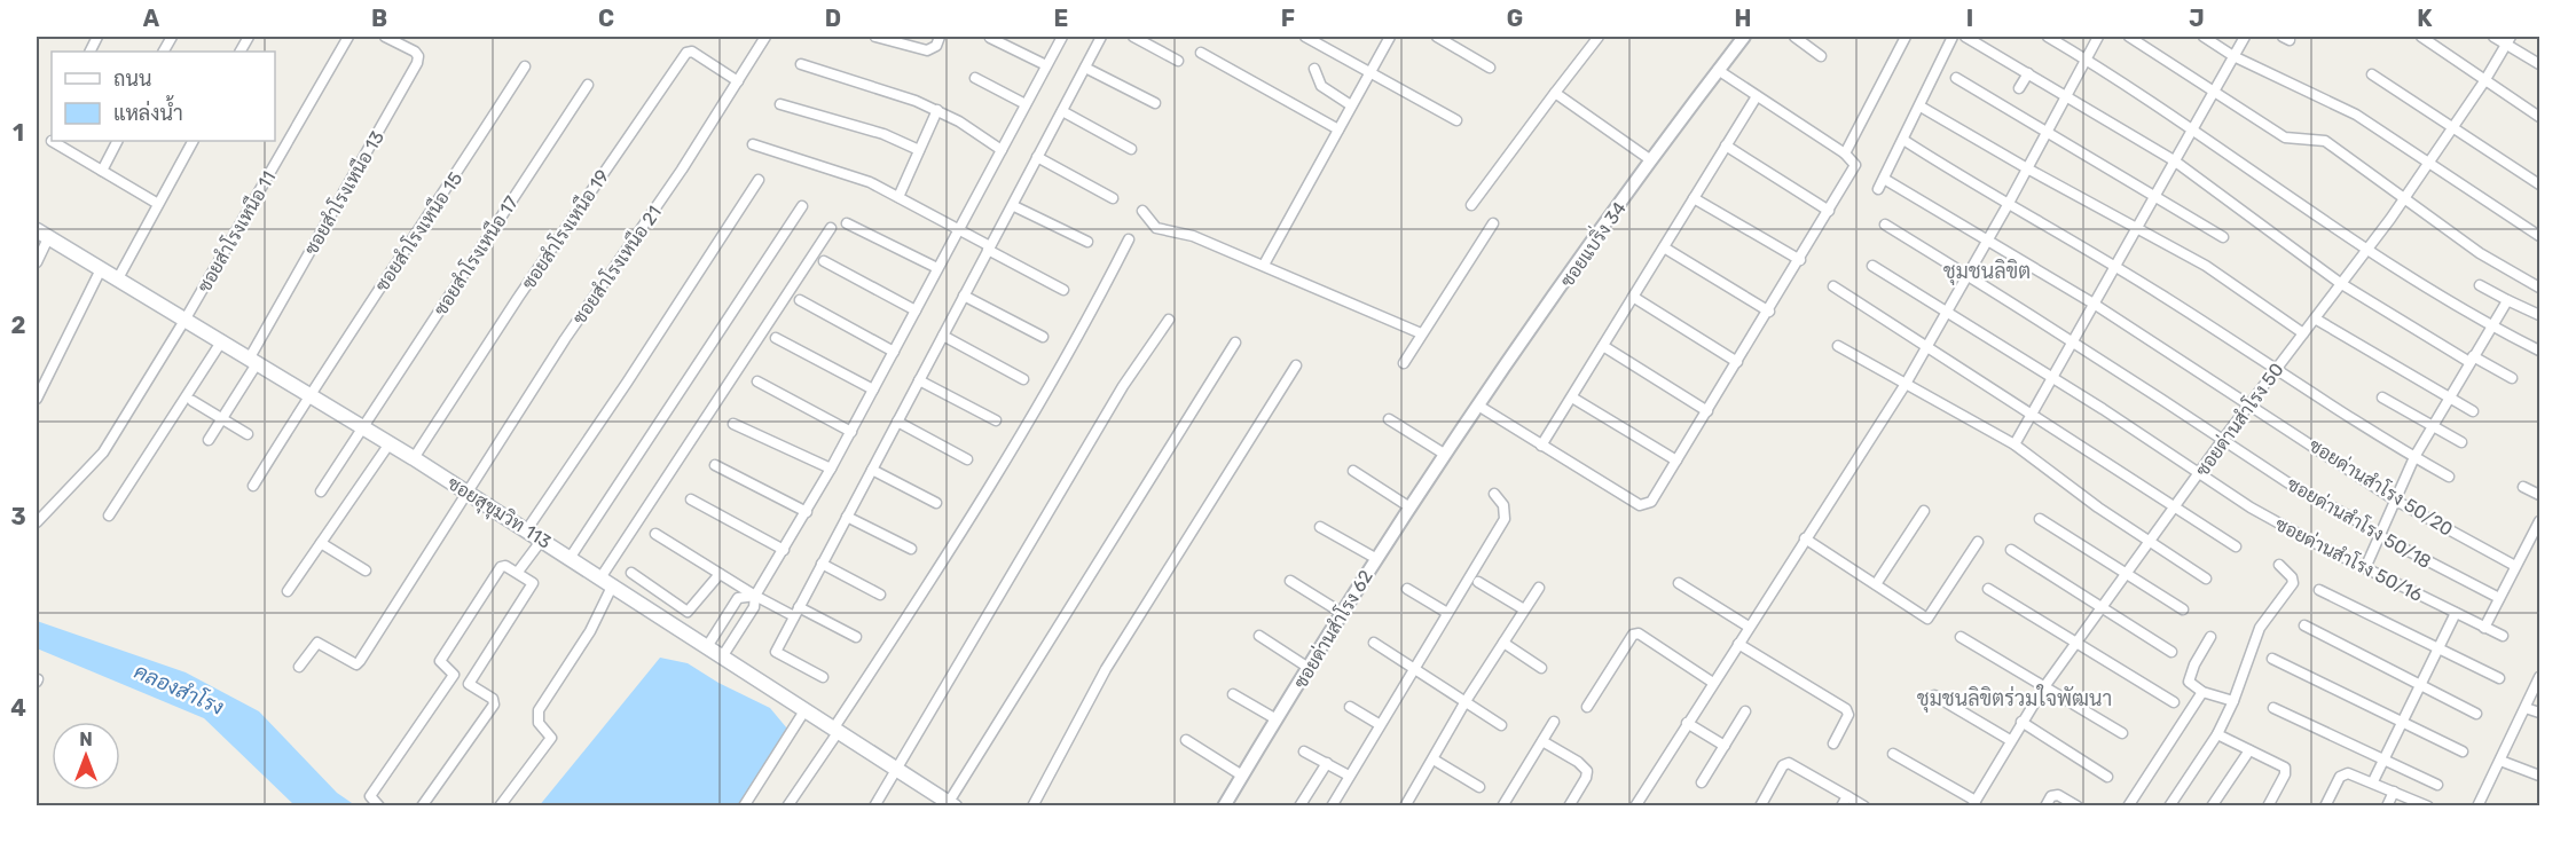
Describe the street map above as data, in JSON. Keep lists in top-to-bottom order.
{
  "streets": {
    "main road": ["ซอยสุขุมวิท 113"],
    "street": [
      "ซอยสำโรงเหนือ 13",
      "ซอยสำโรงเหนือ 19",
      "ซอยสำโรงเหนือ 11",
      "ซอยสำโรงเหนือ 15",
      "ซอยแบริ่ง 34",
      "ซอยสำโรงเหนือ 17",
      "ซอยสำโรงเหนือ 21",
      "ซอยด่านสำโรง 50",
      "ซอยด่านสำโรง 50/20",
      "ซอยด่านสำโรง 50/18",
      "ซอยด่านสำโรง 50/16",
      "ซอยด่านสำโรง 62"
    ]
  },
  "crossings": [
    ["ซอยสำโรงเหนือ 13", "ซอยสุขุมวิท 113"],
    ["ซอยสำโรงเหนือ 19", "ซอยสำโรงเหนือ 21"],
    ["ซอยสำโรงเหนือ 19", "ซอยสุขุมวิท 113"],
    ["ซอยสำโรงเหนือ 11", "ซอยสุขุมวิท 113"],
    ["ซอยสำโรงเหนือ 15", "ซอยสุขุมวิท 113"],
    ["ซอยแบริ่ง 34", "ซอยด่านสำโรง 62"],
    ["ซอยสำโรงเหนือ 17", "ซอยสุขุมวิท 113"],
    ["ซอยสำโรงเหนือ 21", "ซอยสุขุมวิท 113"],
    ["ซอยด่านสำโรง 50", "ซอยด่านสำโรง 50/20"],
    ["ซอยด่านสำโรง 50", "ซอยด่านสำโรง 50/18"],
    ["ซอยด่านสำโรง 50", "ซอยด่านสำโรง 50/16"]
  ],
  "districts": ["ชุมชนลิขิต", "ชุมชนลิขิตร่วมใจพัฒนา"],
  "water": ["คลองสำโรง"],
  "legend": ["ถนน", "แหล่งน้ำ"],
  "north": "top",
  "grid": {
    "columns": [
      "A",
      "B",
      "C",
      "D",
      "E",
      "F",
      "G",
      "H",
      "I",
      "J",
      "K"
    ],
    "rows": [
      "1",
      "2",
      "3",
      "4"
    ]
  }
}
